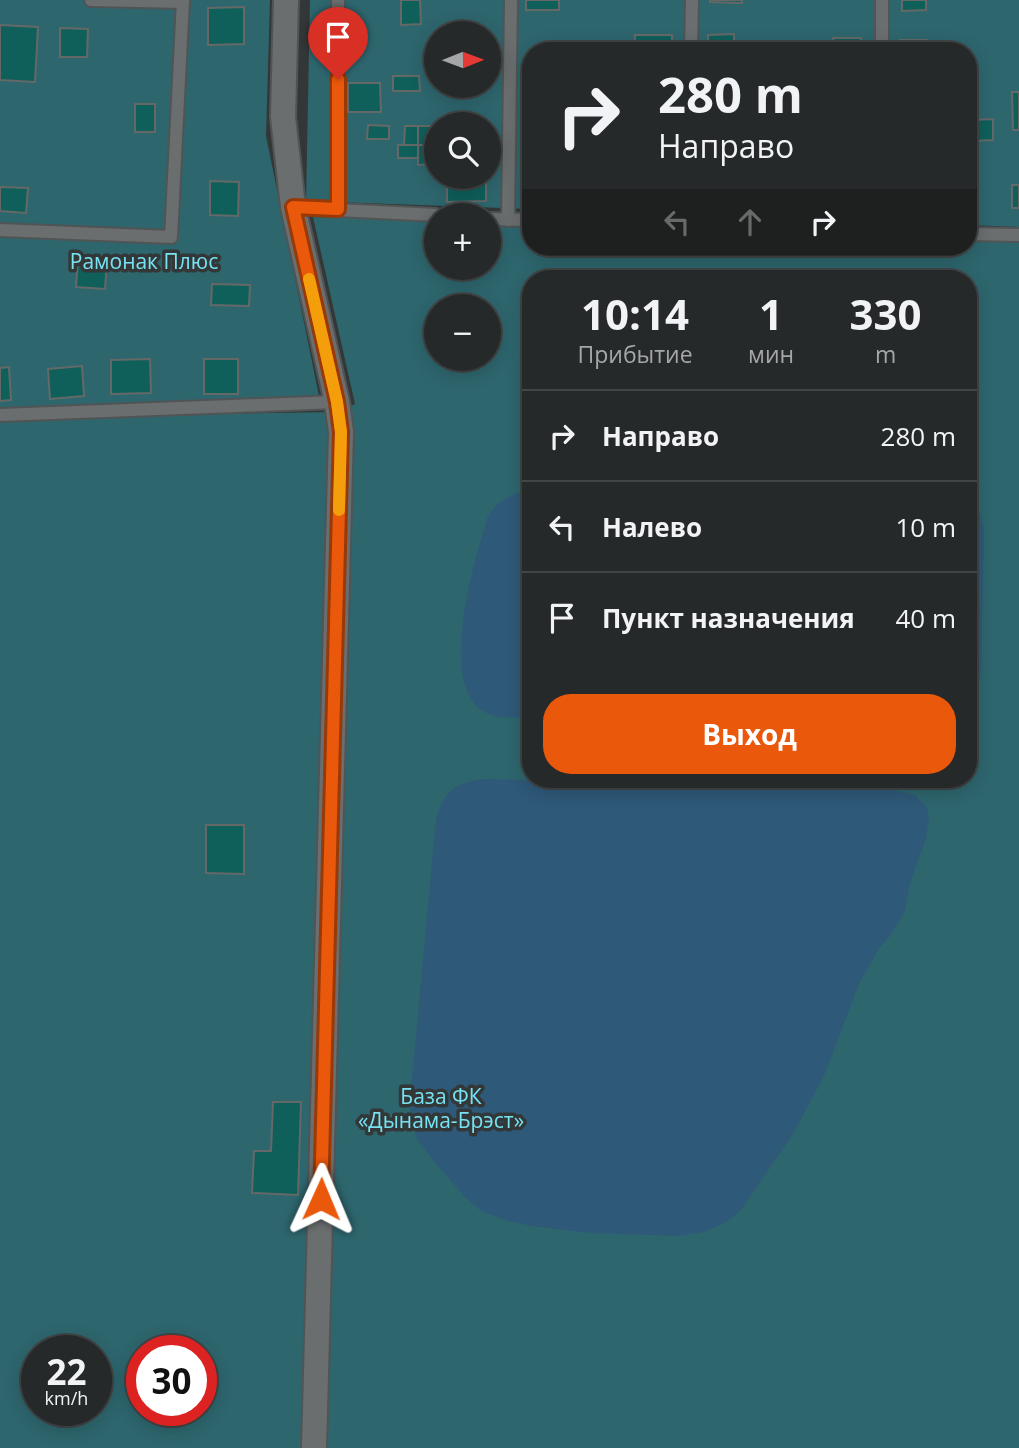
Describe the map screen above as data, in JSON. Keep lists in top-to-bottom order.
{
  "parks": ["Рамонак Плюс", "База ФК «Дынама-Брэст»"],
  "north": "right",
  "page": {
    "map_buttons": ["+", "−"],
    "turn": ["280 m", "Направо"],
    "eta": [
      "10:14",
      "Прибытие",
      "1",
      "мин",
      "330",
      "m"
    ],
    "list": [
      {
        "name": "Направо",
        "value": "280 m"
      },
      {
        "name": "Налево",
        "value": "10 m"
      },
      {
        "name": "Пункт назначения",
        "value": "40 m"
      }
    ],
    "buttons": "Выход",
    "speed": "22 km/h",
    "limit": "30"
  }
}
